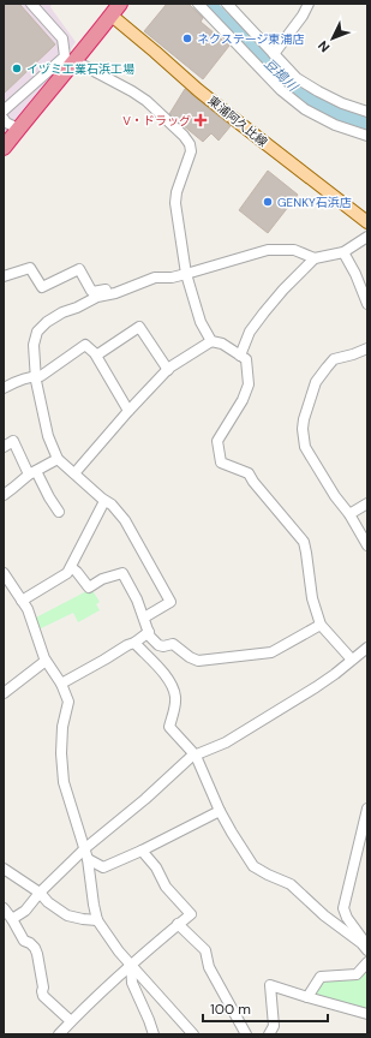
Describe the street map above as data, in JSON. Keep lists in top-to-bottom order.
{
  "streets": {
    "main road": ["東浦阿久比線"]
  },
  "water": ["豆搗川"],
  "places": {
    "other": ["ネクステージ東浦店", "イヅミ工業石浜工場", "GENKY石浜店"],
    "health": ["V・ドラッグ"]
  },
  "scale_bar": "100 m",
  "north": "bottom left"
}
